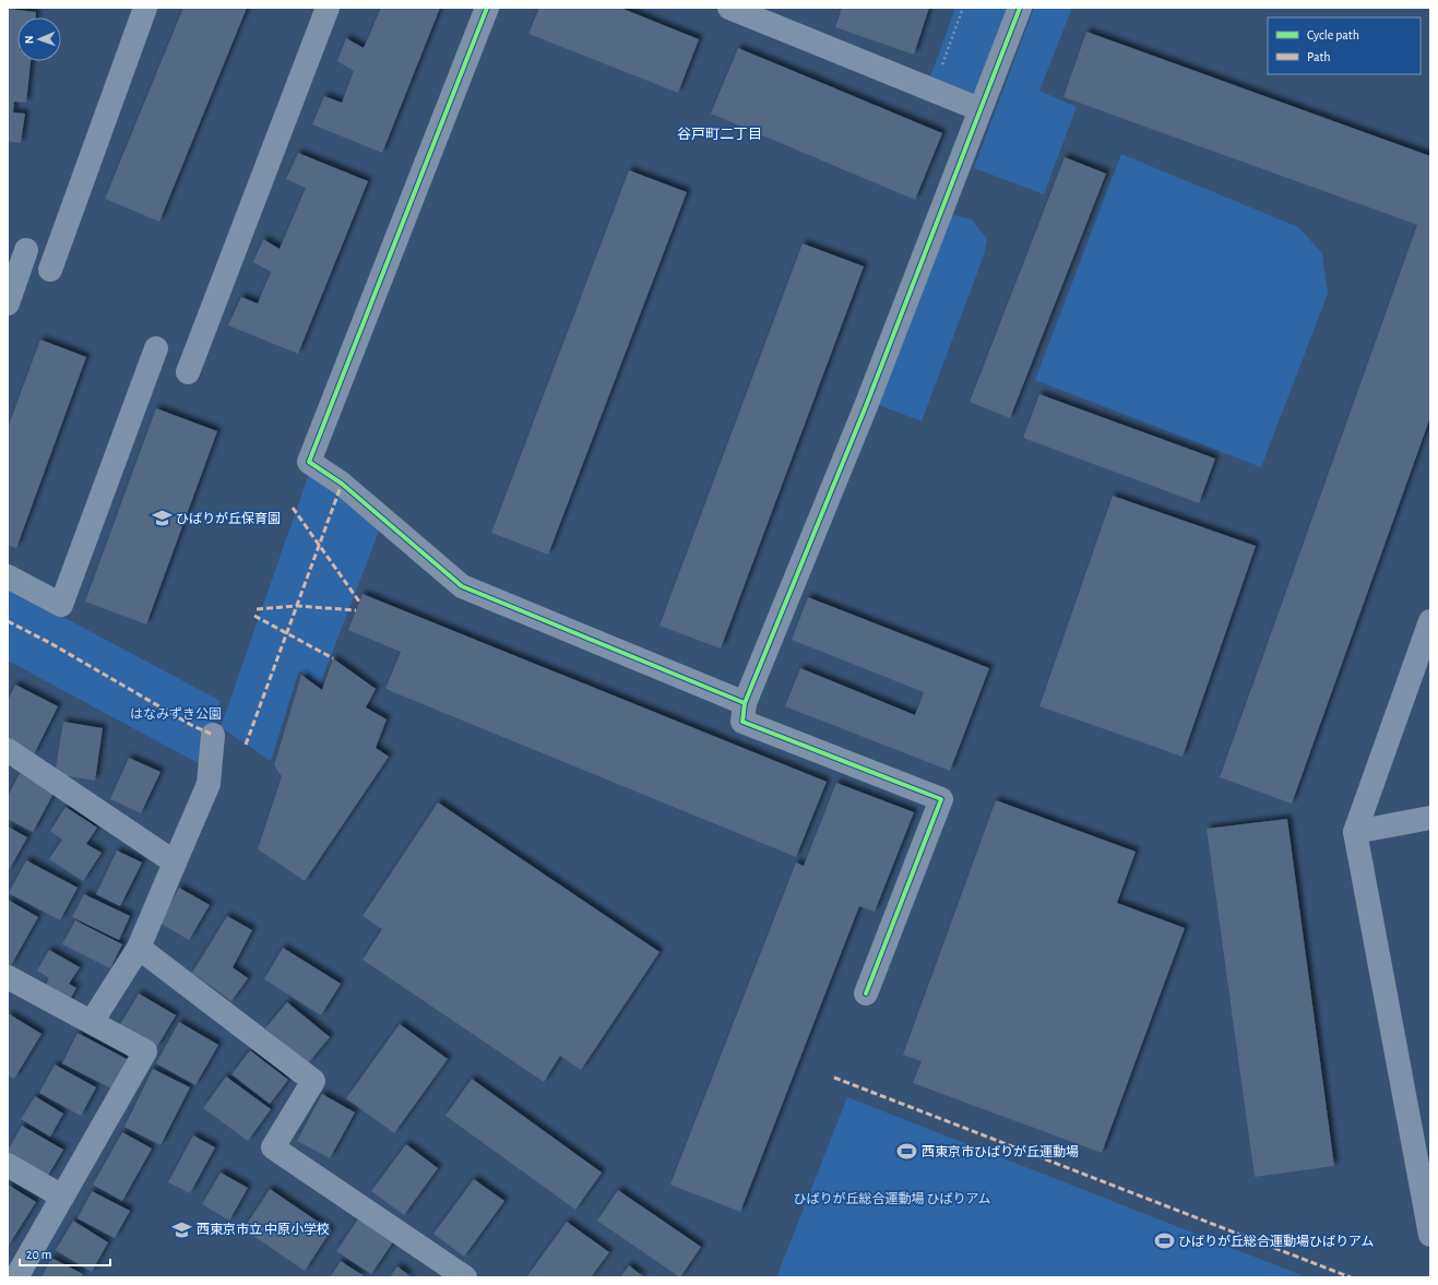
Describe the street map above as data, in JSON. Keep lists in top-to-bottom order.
{
  "districts": ["谷戸町二丁目"],
  "parks": ["はなみずき公園", "ひばりが丘総合運動場 ひばりアム"],
  "places": {
    "school or university": ["ひばりが丘保育園", "西東京市立 中原小学校"],
    "sports": ["西東京市ひばりが丘運動場", "ひばりが丘総合運動場ひばりアム"]
  },
  "legend": ["Cycle path", "Path"],
  "scale_bar": "20 m",
  "north": "left"
}
